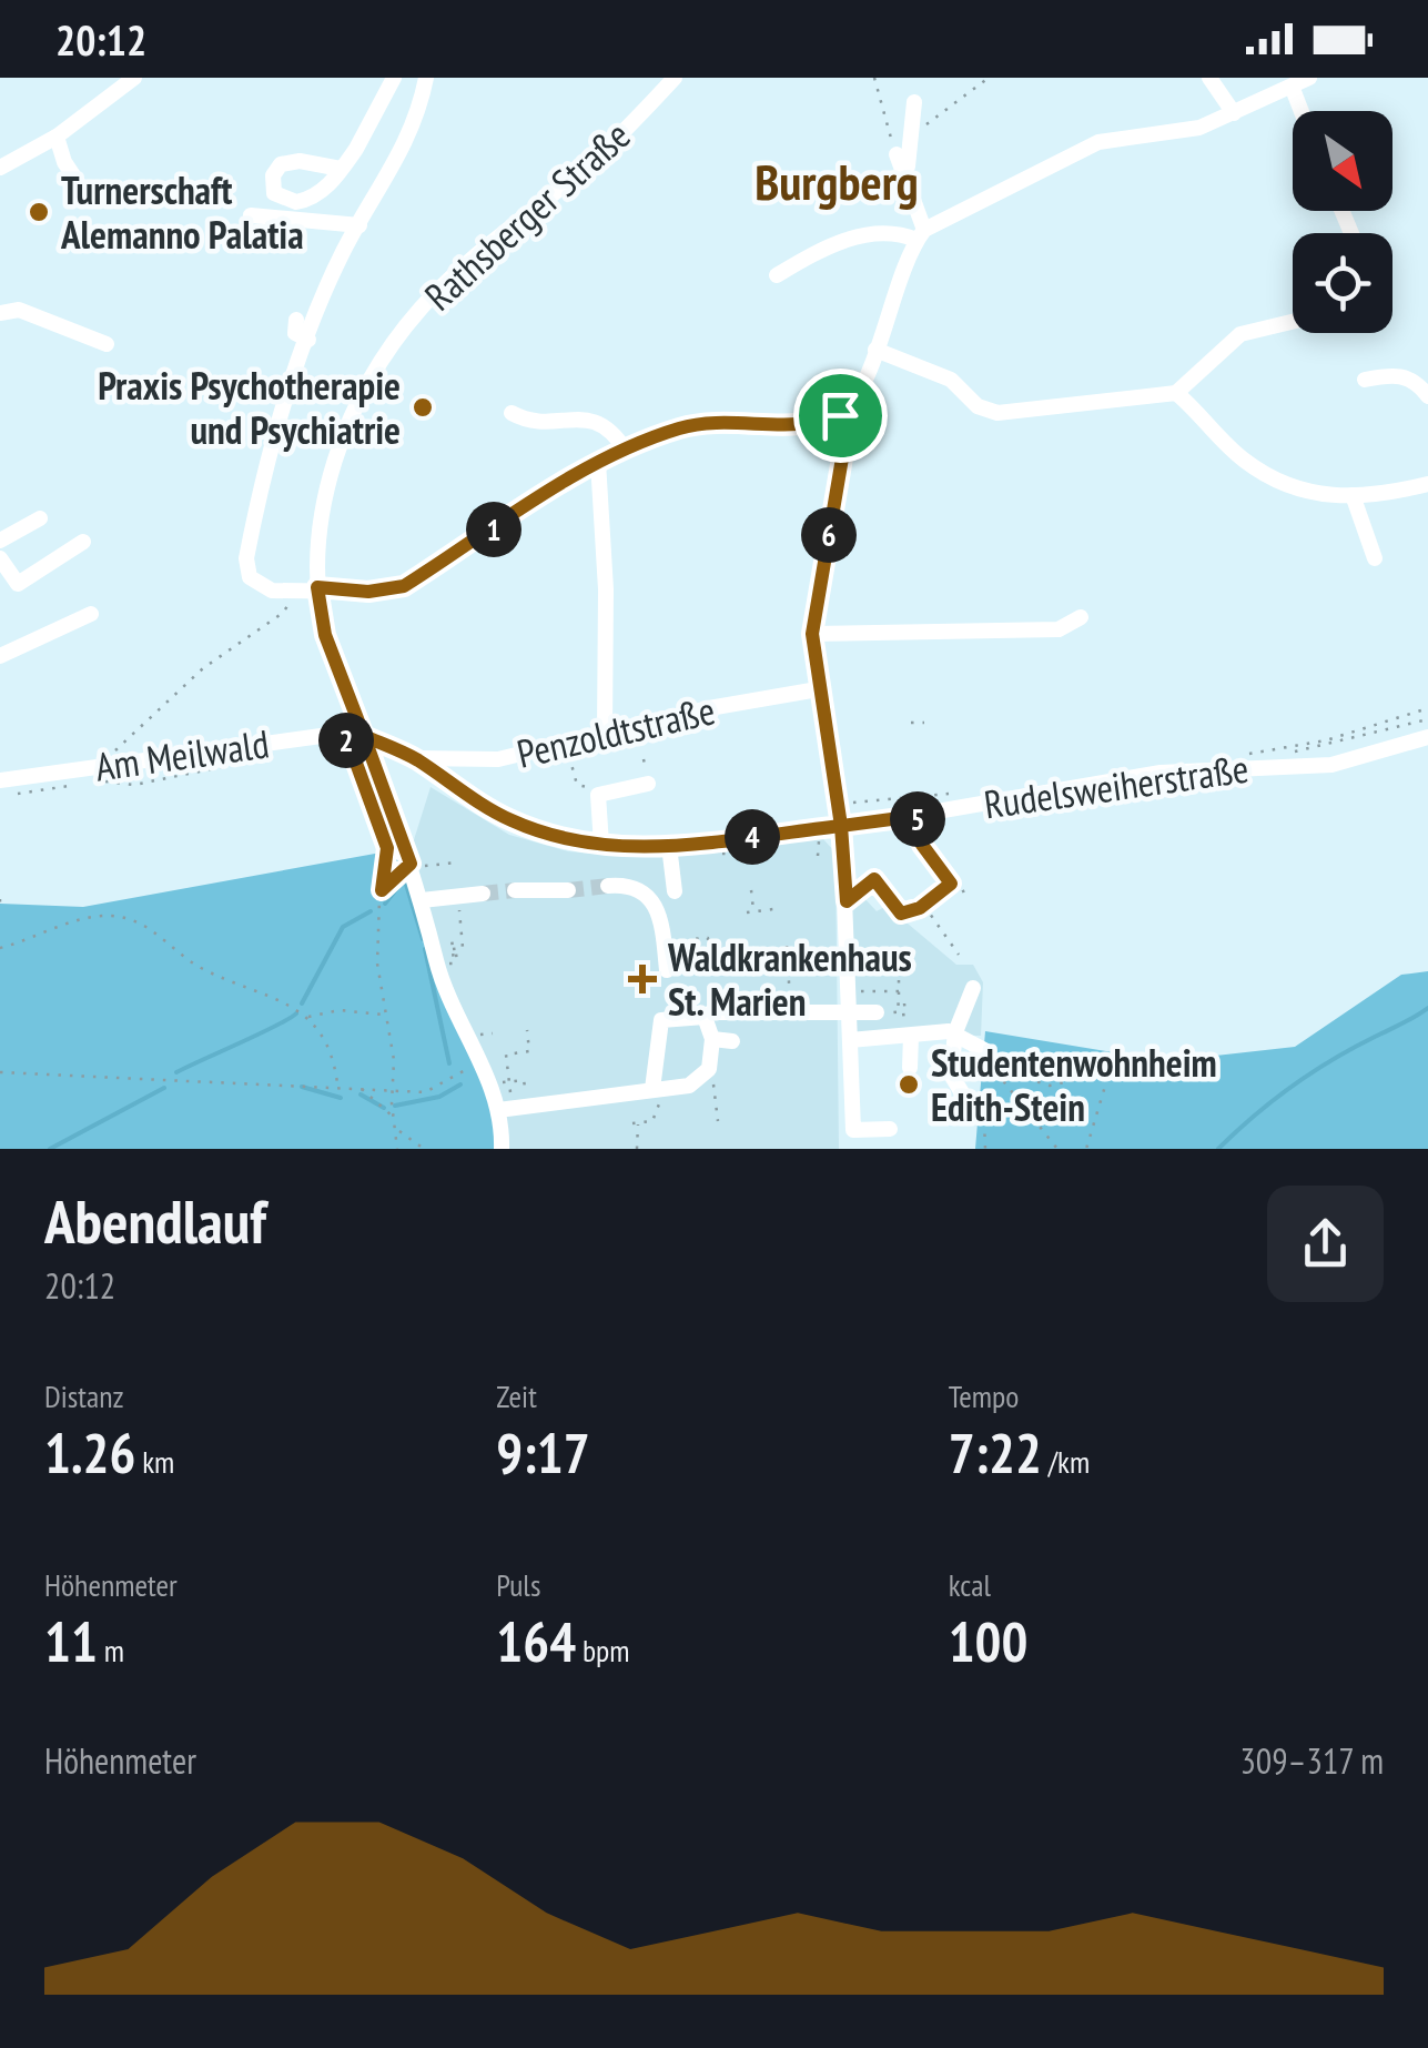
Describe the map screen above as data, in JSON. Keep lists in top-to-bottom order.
{
  "streets": {
    "street": [
      "Rathsberger Straße",
      "Penzoldtstraße",
      "Am Meilwald",
      "Rudelsweiherstraße"
    ]
  },
  "crossings": [
    ["Rathsberger Straße", "Am Meilwald"],
    ["Rathsberger Straße", "Rudelsweiherstraße"],
    ["Penzoldtstraße", "Rudelsweiherstraße"],
    ["Am Meilwald", "Rudelsweiherstraße"]
  ],
  "districts": ["Burgberg"],
  "places": {
    "other": ["Turnerschaft Alemanno Palatia", "Praxis Psychotherapie und Psychiatrie", "Studentenwohnheim Edith-Stein"],
    "health": ["Waldkrankenhaus St. Marien"]
  },
  "north": "bottom right",
  "page": {
    "status": "20:12",
    "pins": [
      "1",
      "6",
      "2",
      "5",
      "4"
    ],
    "heading": ["Abendlauf", "20:12"],
    "stats": [
      ["Distanz", "1.26 km"],
      ["Zeit", "9:17"],
      ["Tempo", "7:22 /km"],
      ["Höhenmeter", "11 m"],
      ["Puls", "164 bpm"],
      ["kcal", "100"]
    ],
    "chart": ["Höhenmeter", "309–317 m"]
  }
}
